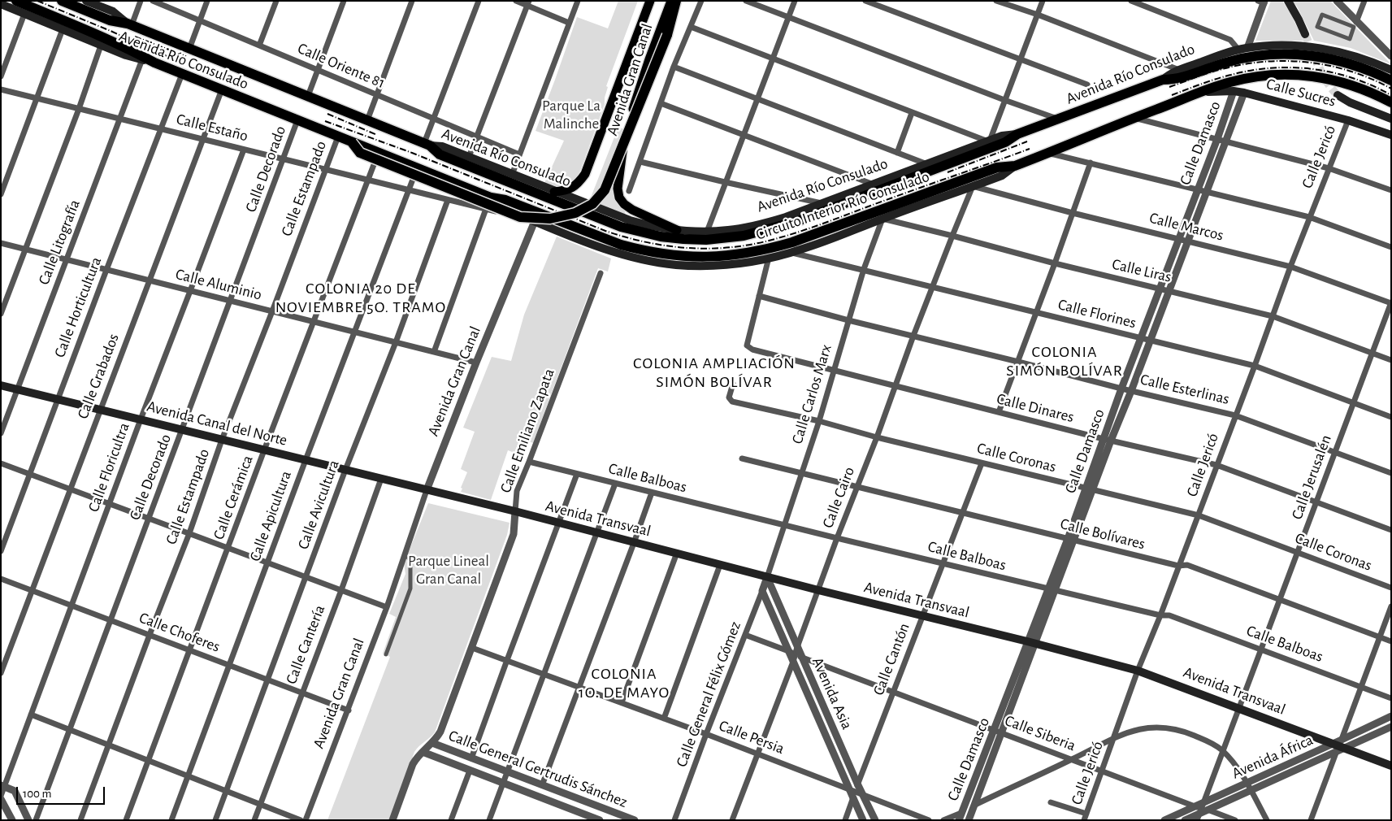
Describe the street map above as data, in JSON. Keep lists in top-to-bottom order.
{
  "streets": {
    "highway": ["Avenida Río Consulado", "Circuito Interior Río Consulado"],
    "main road": [
      "Avenida Gran Canal",
      "Calle Sucres",
      "Avenida Canal del Norte",
      "Avenida Transvaal"
    ],
    "street": [
      "Calle Oriente 81",
      "Calle Estaño",
      "Calle Damasco",
      "Calle Jericó",
      "Calle Decorado",
      "Calle Estampado",
      "Calle Marcos",
      "Calle Litografía",
      "Calle Liras",
      "Calle Aluminio",
      "Calle Horticultura",
      "Calle Florines",
      "Calle Grabados",
      "Calle Esterlinas",
      "Calle Carlos Marx",
      "Calle Dinares",
      "Calle Emiliano Zapata",
      "Calle Coronas",
      "Calle Floricultra",
      "Calle Jerusalén",
      "Calle Balboas",
      "Calle Cerámica",
      "Calle Cairo",
      "Calle Avicultura",
      "Calle Apicultura",
      "Calle Bolívares",
      "Calle Choferes",
      "Calle Cantería",
      "Calle Cantón",
      "Avenida Asia",
      "Calle General Félix Gómez",
      "Calle Siberia",
      "Calle Persia",
      "Avenida África",
      "Calle General Gertrudis Sánchez"
    ]
  },
  "crossings": [
    ["Avenida Río Consulado", "Avenida Gran Canal"],
    ["Avenida Río Consulado", "Calle Estaño"],
    ["Avenida Río Consulado", "Calle Decorado"],
    ["Avenida Río Consulado", "Calle Estampado"],
    ["Avenida Río Consulado", "Circuito Interior Río Consulado"],
    ["Avenida Río Consulado", "Calle Litografía"],
    ["Avenida Río Consulado", "Calle Horticultura"],
    ["Avenida Río Consulado", "Calle Grabados"],
    ["Avenida Gran Canal", "Calle Estaño"],
    ["Avenida Gran Canal", "Calle Aluminio"],
    ["Avenida Gran Canal", "Avenida Canal del Norte"],
    ["Avenida Gran Canal", "Avenida Transvaal"],
    ["Avenida Gran Canal", "Calle Choferes"],
    ["Calle Sucres", "Calle Damasco"],
    ["Calle Sucres", "Calle Jericó"],
    ["Calle Estaño", "Calle Decorado"],
    ["Calle Estaño", "Calle Estampado"],
    ["Calle Estaño", "Calle Litografía"],
    ["Calle Estaño", "Calle Horticultura"],
    ["Calle Estaño", "Calle Grabados"],
    ["Calle Estaño", "Calle Floricultra"],
    ["Calle Estaño", "Calle Cerámica"],
    ["Calle Estaño", "Calle Avicultura"],
    ["Calle Estaño", "Calle Apicultura"],
    ["Calle Damasco", "Calle Marcos"],
    ["Calle Damasco", "Calle Liras"],
    ["Calle Damasco", "Calle Florines"],
    ["Calle Damasco", "Calle Esterlinas"],
    ["Calle Damasco", "Calle Dinares"],
    ["Calle Damasco", "Calle Coronas"],
    ["Calle Damasco", "Calle Balboas"],
    ["Calle Damasco", "Avenida Transvaal"],
    ["Calle Damasco", "Calle Bolívares"],
    ["Calle Damasco", "Calle Siberia"],
    ["Calle Jericó", "Calle Marcos"],
    ["Calle Jericó", "Calle Liras"],
    ["Calle Jericó", "Calle Florines"],
    ["Calle Jericó", "Calle Esterlinas"],
    ["Calle Jericó", "Calle Dinares"],
    ["Calle Jericó", "Calle Coronas"],
    ["Calle Jericó", "Calle Balboas"],
    ["Calle Jericó", "Avenida Transvaal"],
    ["Calle Jericó", "Calle Bolívares"],
    ["Calle Jericó", "Calle Siberia"],
    ["Calle Decorado", "Calle Aluminio"],
    ["Calle Decorado", "Avenida Canal del Norte"],
    ["Calle Decorado", "Calle Choferes"],
    ["Calle Estampado", "Calle Aluminio"],
    ["Calle Estampado", "Avenida Canal del Norte"],
    ["Calle Estampado", "Calle Choferes"],
    ["Calle Marcos", "Calle Jerusalén"],
    ["Calle Marcos", "Calle Cairo"],
    ["Calle Litografía", "Calle Aluminio"],
    ["Calle Litografía", "Avenida Canal del Norte"],
    ["Calle Liras", "Calle Carlos Marx"],
    ["Calle Liras", "Calle Jerusalén"],
    ["Calle Liras", "Calle Cairo"],
    ["Calle Aluminio", "Calle Horticultura"],
    ["Calle Aluminio", "Calle Grabados"],
    ["Calle Aluminio", "Calle Floricultra"],
    ["Calle Aluminio", "Calle Cerámica"],
    ["Calle Aluminio", "Calle Avicultura"],
    ["Calle Aluminio", "Calle Apicultura"],
    ["Calle Horticultura", "Avenida Canal del Norte"],
    ["Calle Florines", "Calle Carlos Marx"],
    ["Calle Florines", "Calle Jerusalén"],
    ["Calle Florines", "Calle Cairo"],
    ["Calle Grabados", "Avenida Canal del Norte"],
    ["Calle Grabados", "Calle Choferes"],
    ["Calle Esterlinas", "Calle Carlos Marx"],
    ["Calle Esterlinas", "Calle Dinares"],
    ["Calle Esterlinas", "Calle Jerusalén"],
    ["Calle Esterlinas", "Calle Cairo"],
    ["Calle Carlos Marx", "Calle Dinares"],
    ["Calle Carlos Marx", "Calle Coronas"],
    ["Calle Carlos Marx", "Calle Balboas"],
    ["Calle Carlos Marx", "Avenida Transvaal"],
    ["Calle Carlos Marx", "Calle Bolívares"],
    ["Calle Carlos Marx", "Avenida Asia"],
    ["Calle Carlos Marx", "Calle General Félix Gómez"],
    ["Calle Dinares", "Calle Jerusalén"],
    ["Calle Dinares", "Calle Cairo"],
    ["Avenida Canal del Norte", "Calle Floricultra"],
    ["Avenida Canal del Norte", "Calle Cerámica"],
    ["Avenida Canal del Norte", "Calle Avicultura"],
    ["Avenida Canal del Norte", "Calle Apicultura"],
    ["Avenida Canal del Norte", "Avenida Transvaal"],
    ["Avenida Canal del Norte", "Calle Cantería"],
    ["Calle Emiliano Zapata", "Calle Balboas"],
    ["Calle Emiliano Zapata", "Avenida Transvaal"],
    ["Calle Emiliano Zapata", "Calle Persia"],
    ["Calle Emiliano Zapata", "Calle General Gertrudis Sánchez"],
    ["Calle Coronas", "Calle Jerusalén"],
    ["Calle Coronas", "Calle Cairo"],
    ["Calle Coronas", "Calle Cantón"],
    ["Calle Floricultra", "Calle Choferes"],
    ["Calle Jerusalén", "Calle Balboas"],
    ["Calle Jerusalén", "Avenida Transvaal"],
    ["Calle Jerusalén", "Calle Bolívares"],
    ["Calle Jerusalén", "Calle Siberia"],
    ["Calle Jerusalén", "Avenida África"],
    ["Calle Balboas", "Calle Cairo"],
    ["Calle Balboas", "Calle Cantón"],
    ["Calle Cerámica", "Calle Choferes"],
    ["Calle Cairo", "Avenida Transvaal"],
    ["Calle Cairo", "Calle Bolívares"],
    ["Calle Cairo", "Avenida Asia"],
    ["Calle Cairo", "Calle Persia"],
    ["Calle Avicultura", "Calle Choferes"],
    ["Calle Apicultura", "Calle Choferes"],
    ["Avenida Transvaal", "Calle Cantón"],
    ["Avenida Transvaal", "Avenida Asia"],
    ["Avenida Transvaal", "Calle General Félix Gómez"],
    ["Avenida Transvaal", "Avenida África"],
    ["Calle Bolívares", "Calle Cantón"],
    ["Calle Choferes", "Calle Cantería"],
    ["Calle Cantón", "Avenida Asia"],
    ["Calle Cantón", "Calle Siberia"],
    ["Calle Cantón", "Calle Persia"],
    ["Avenida Asia", "Calle General Félix Gómez"],
    ["Avenida Asia", "Calle Siberia"],
    ["Avenida Asia", "Calle Persia"],
    ["Calle General Félix Gómez", "Calle Persia"],
    ["Calle Siberia", "Avenida África"]
  ],
  "districts": [
    "COLONIA 20 DE NOVIEMBRE 5O. TRAMO",
    "COLONIA SIMÓN BOLÍVAR",
    "COLONIA AMPLIACIÓN SIMÓN BOLÍVAR",
    "COLONIA 1O. DE MAYO"
  ],
  "parks": ["Parque La Malinche", "Parque Lineal Gran Canal"],
  "scale_bar": "100 m"
}
